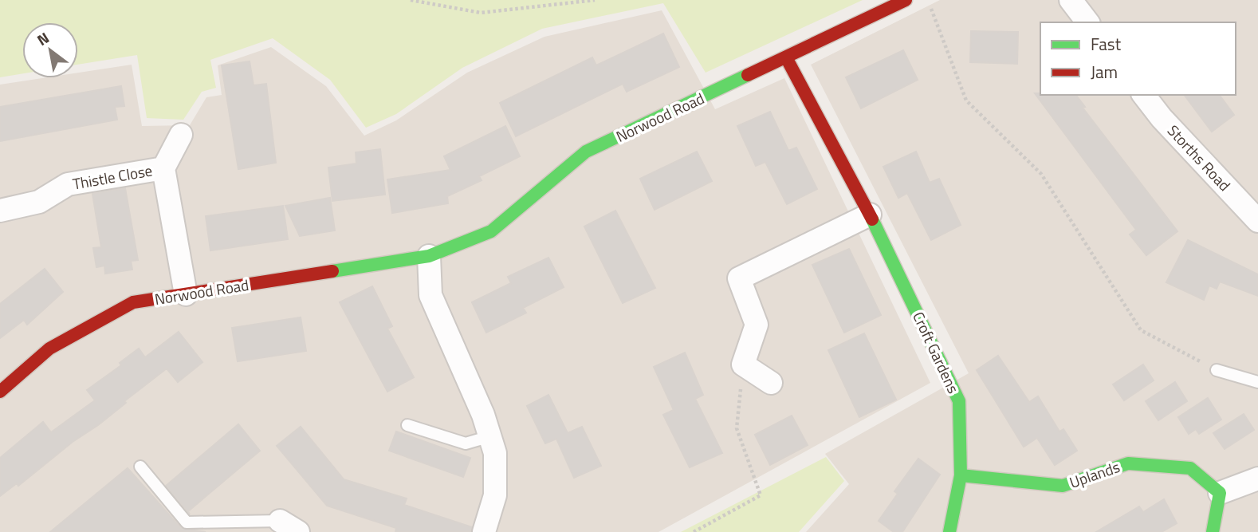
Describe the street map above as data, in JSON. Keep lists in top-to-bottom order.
{
  "streets": {
    "street": [
      "Norwood Road",
      "Storths Road",
      "Thistle Close",
      "Croft Gardens",
      "Uplands"
    ]
  },
  "crossings": [
    ["Norwood Road", "Thistle Close"],
    ["Norwood Road", "Croft Gardens"],
    ["Croft Gardens", "Uplands"]
  ],
  "legend": ["Fast", "Jam"],
  "north": "top left"
}
